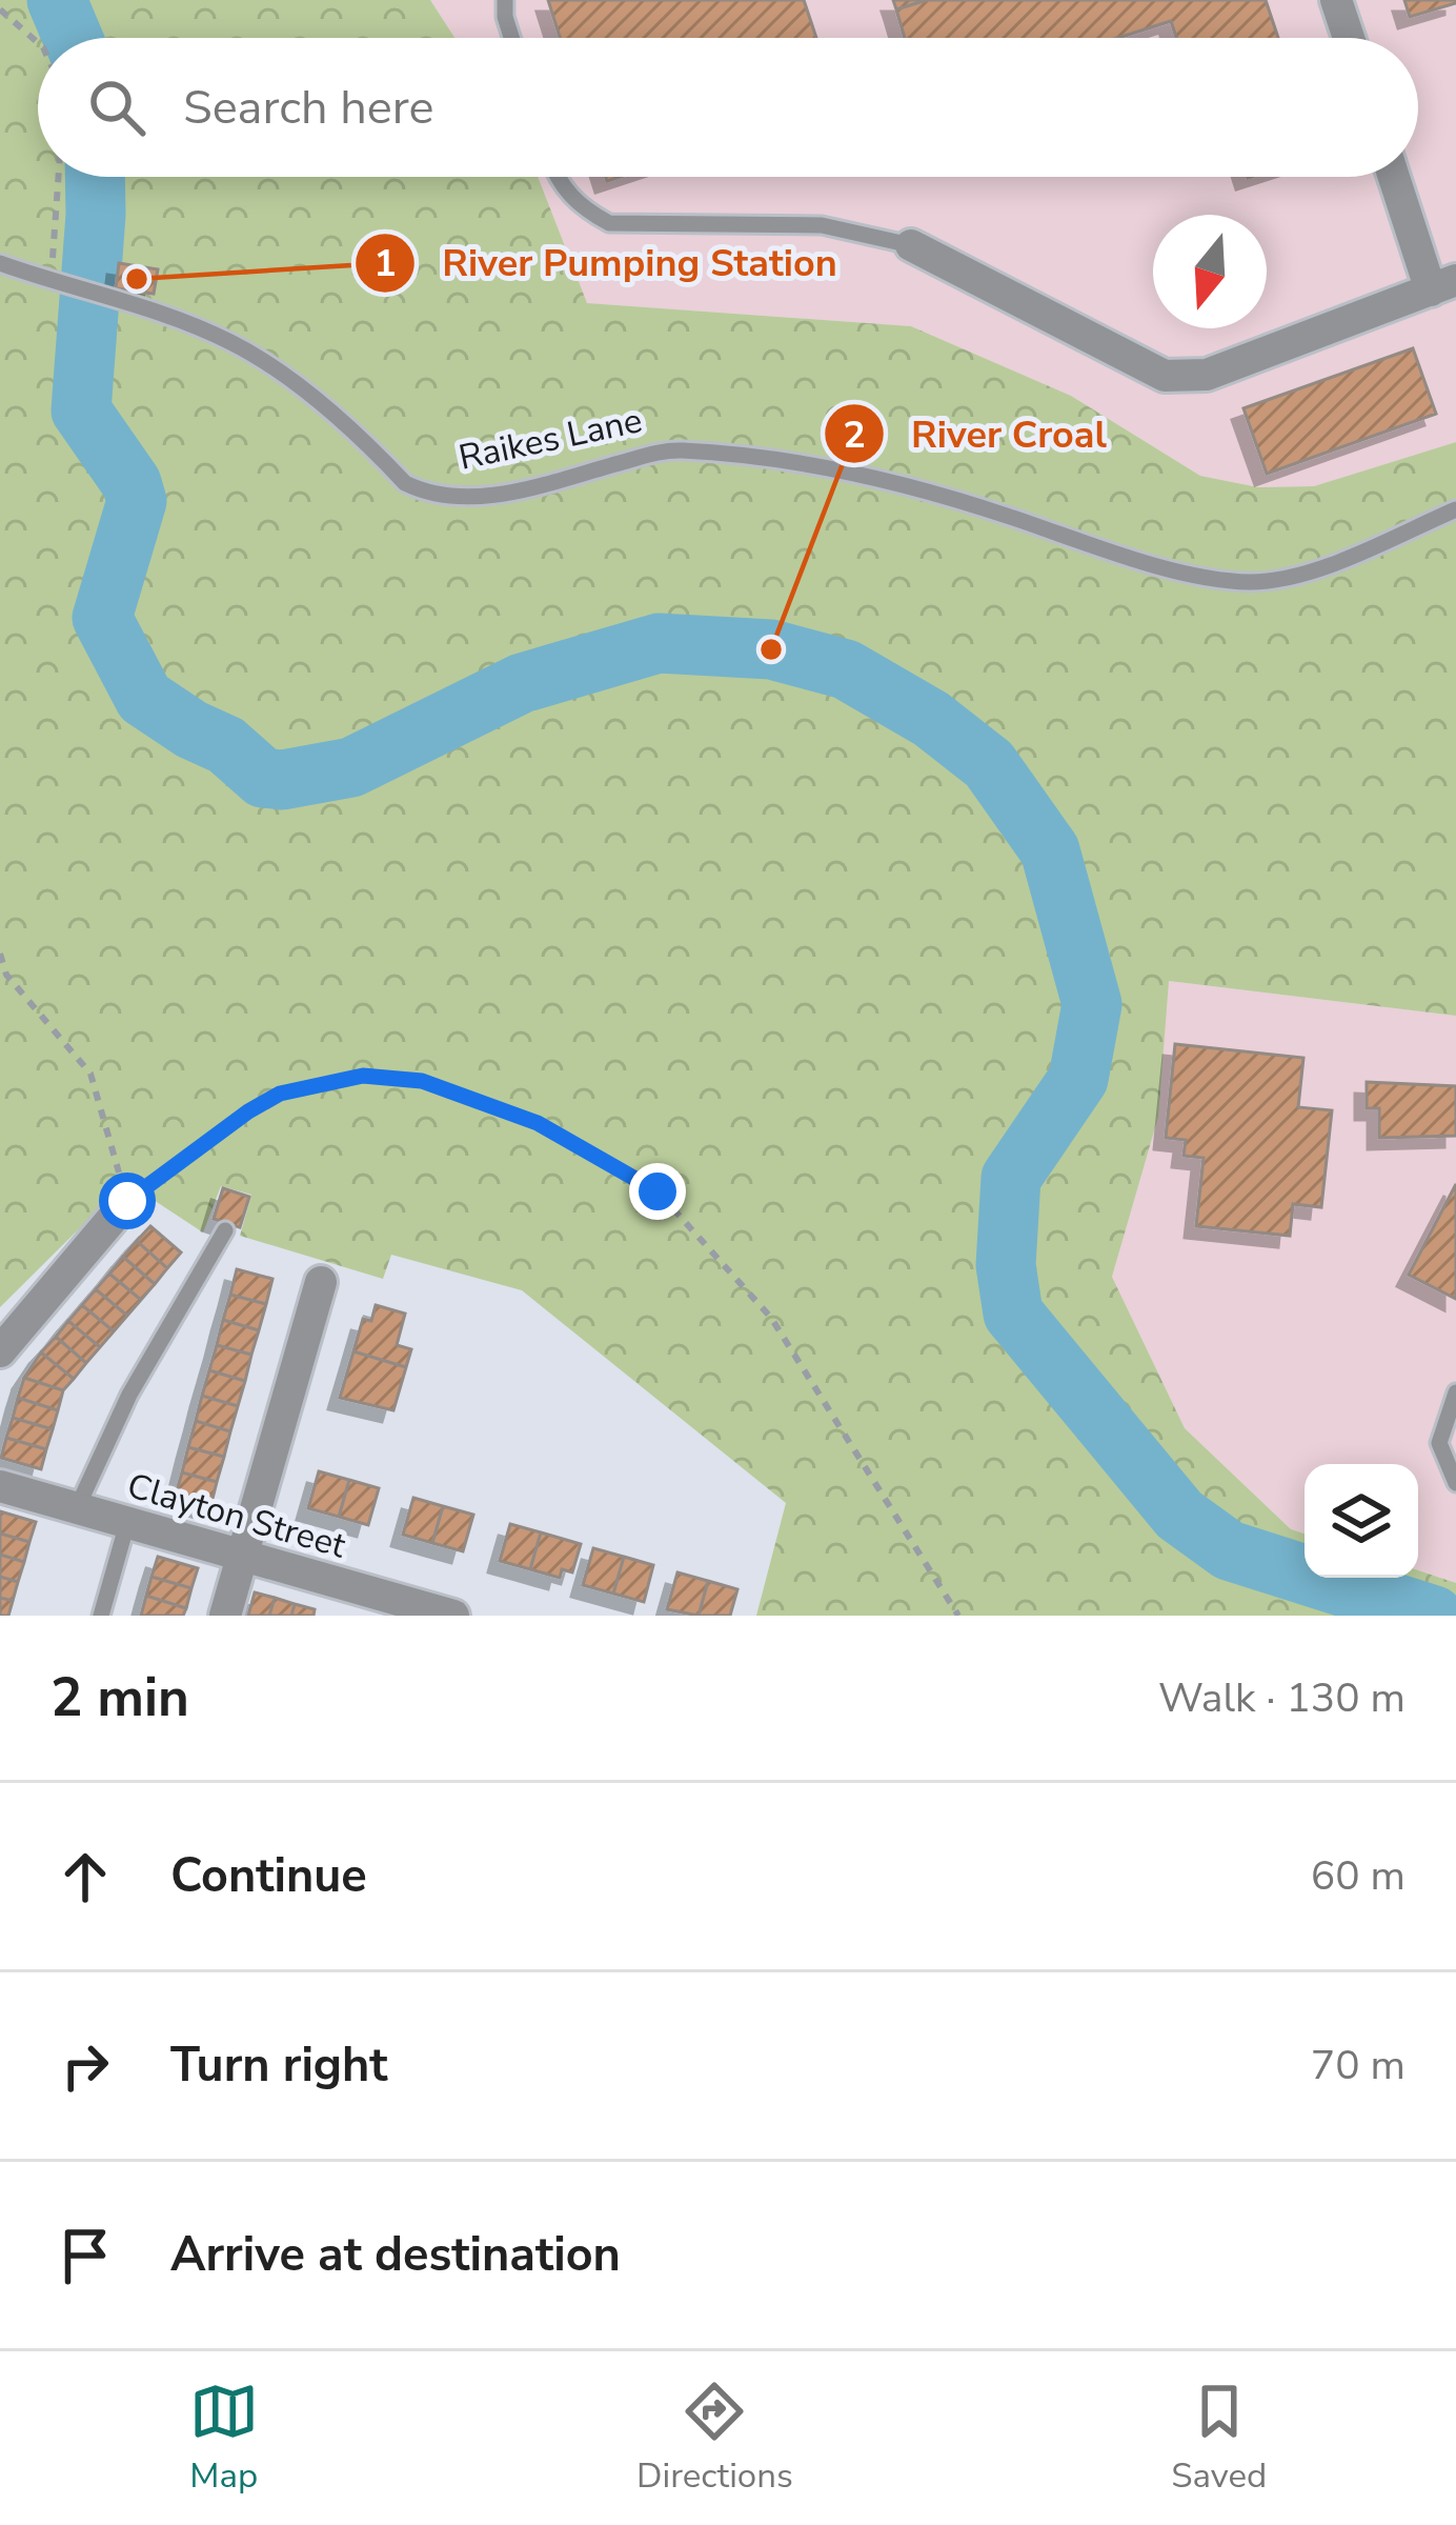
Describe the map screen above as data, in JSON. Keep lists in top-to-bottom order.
{
  "streets": {
    "street": ["Clayton Street"],
    "lane": ["Raikes Lane"]
  },
  "places": ["River Pumping Station", "River Croal"],
  "north": "bottom",
  "page": {
    "search": "Search here",
    "heading": ["2 min", "Walk · 130 m"],
    "list": [
      ["Continue", "60 m"],
      ["Turn right", "70 m"],
      "Arrive at destination"
    ],
    "nav": ["Map", "Directions", "Saved"]
  }
}
